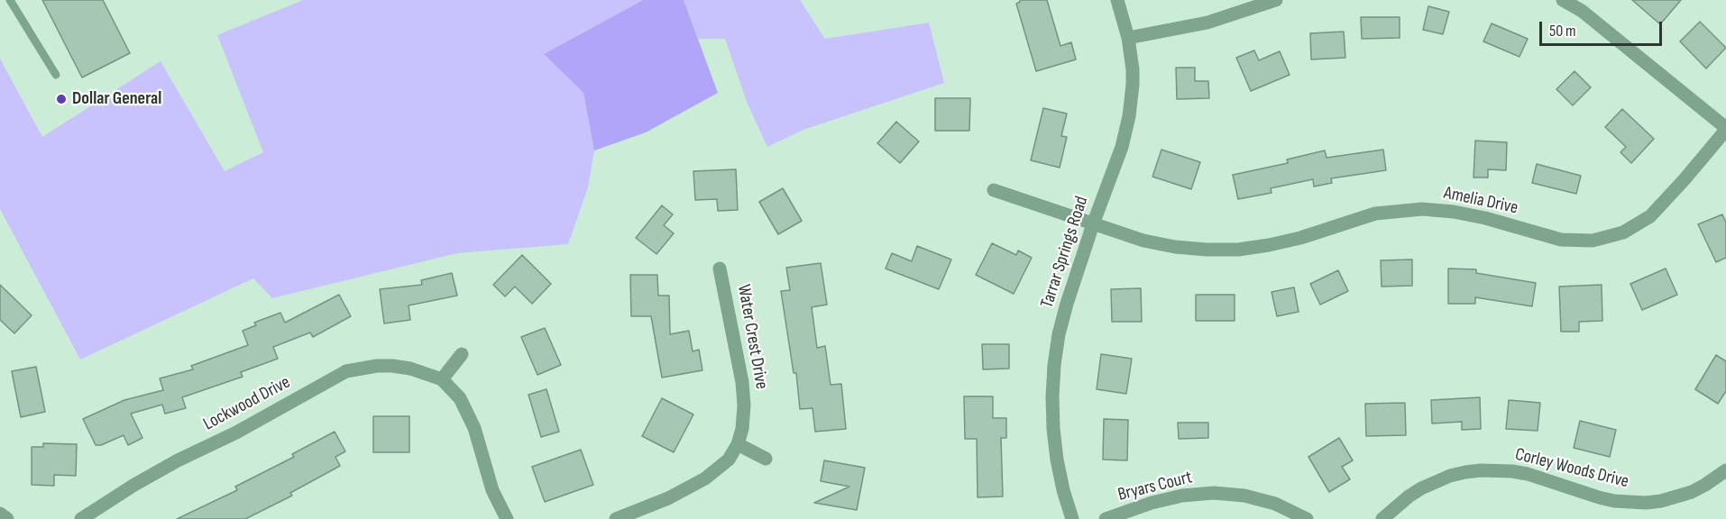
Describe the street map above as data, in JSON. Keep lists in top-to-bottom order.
{
  "streets": {
    "street": [
      "Amelia Drive",
      "Tarrar Springs Road",
      "Water Crest Drive",
      "Lockwood Drive",
      "Corley Woods Drive",
      "Bryars Court"
    ]
  },
  "crossings": [
    ["Amelia Drive", "Tarrar Springs Road"]
  ],
  "places": ["Dollar General"],
  "scale_bar": "50 m"
}
